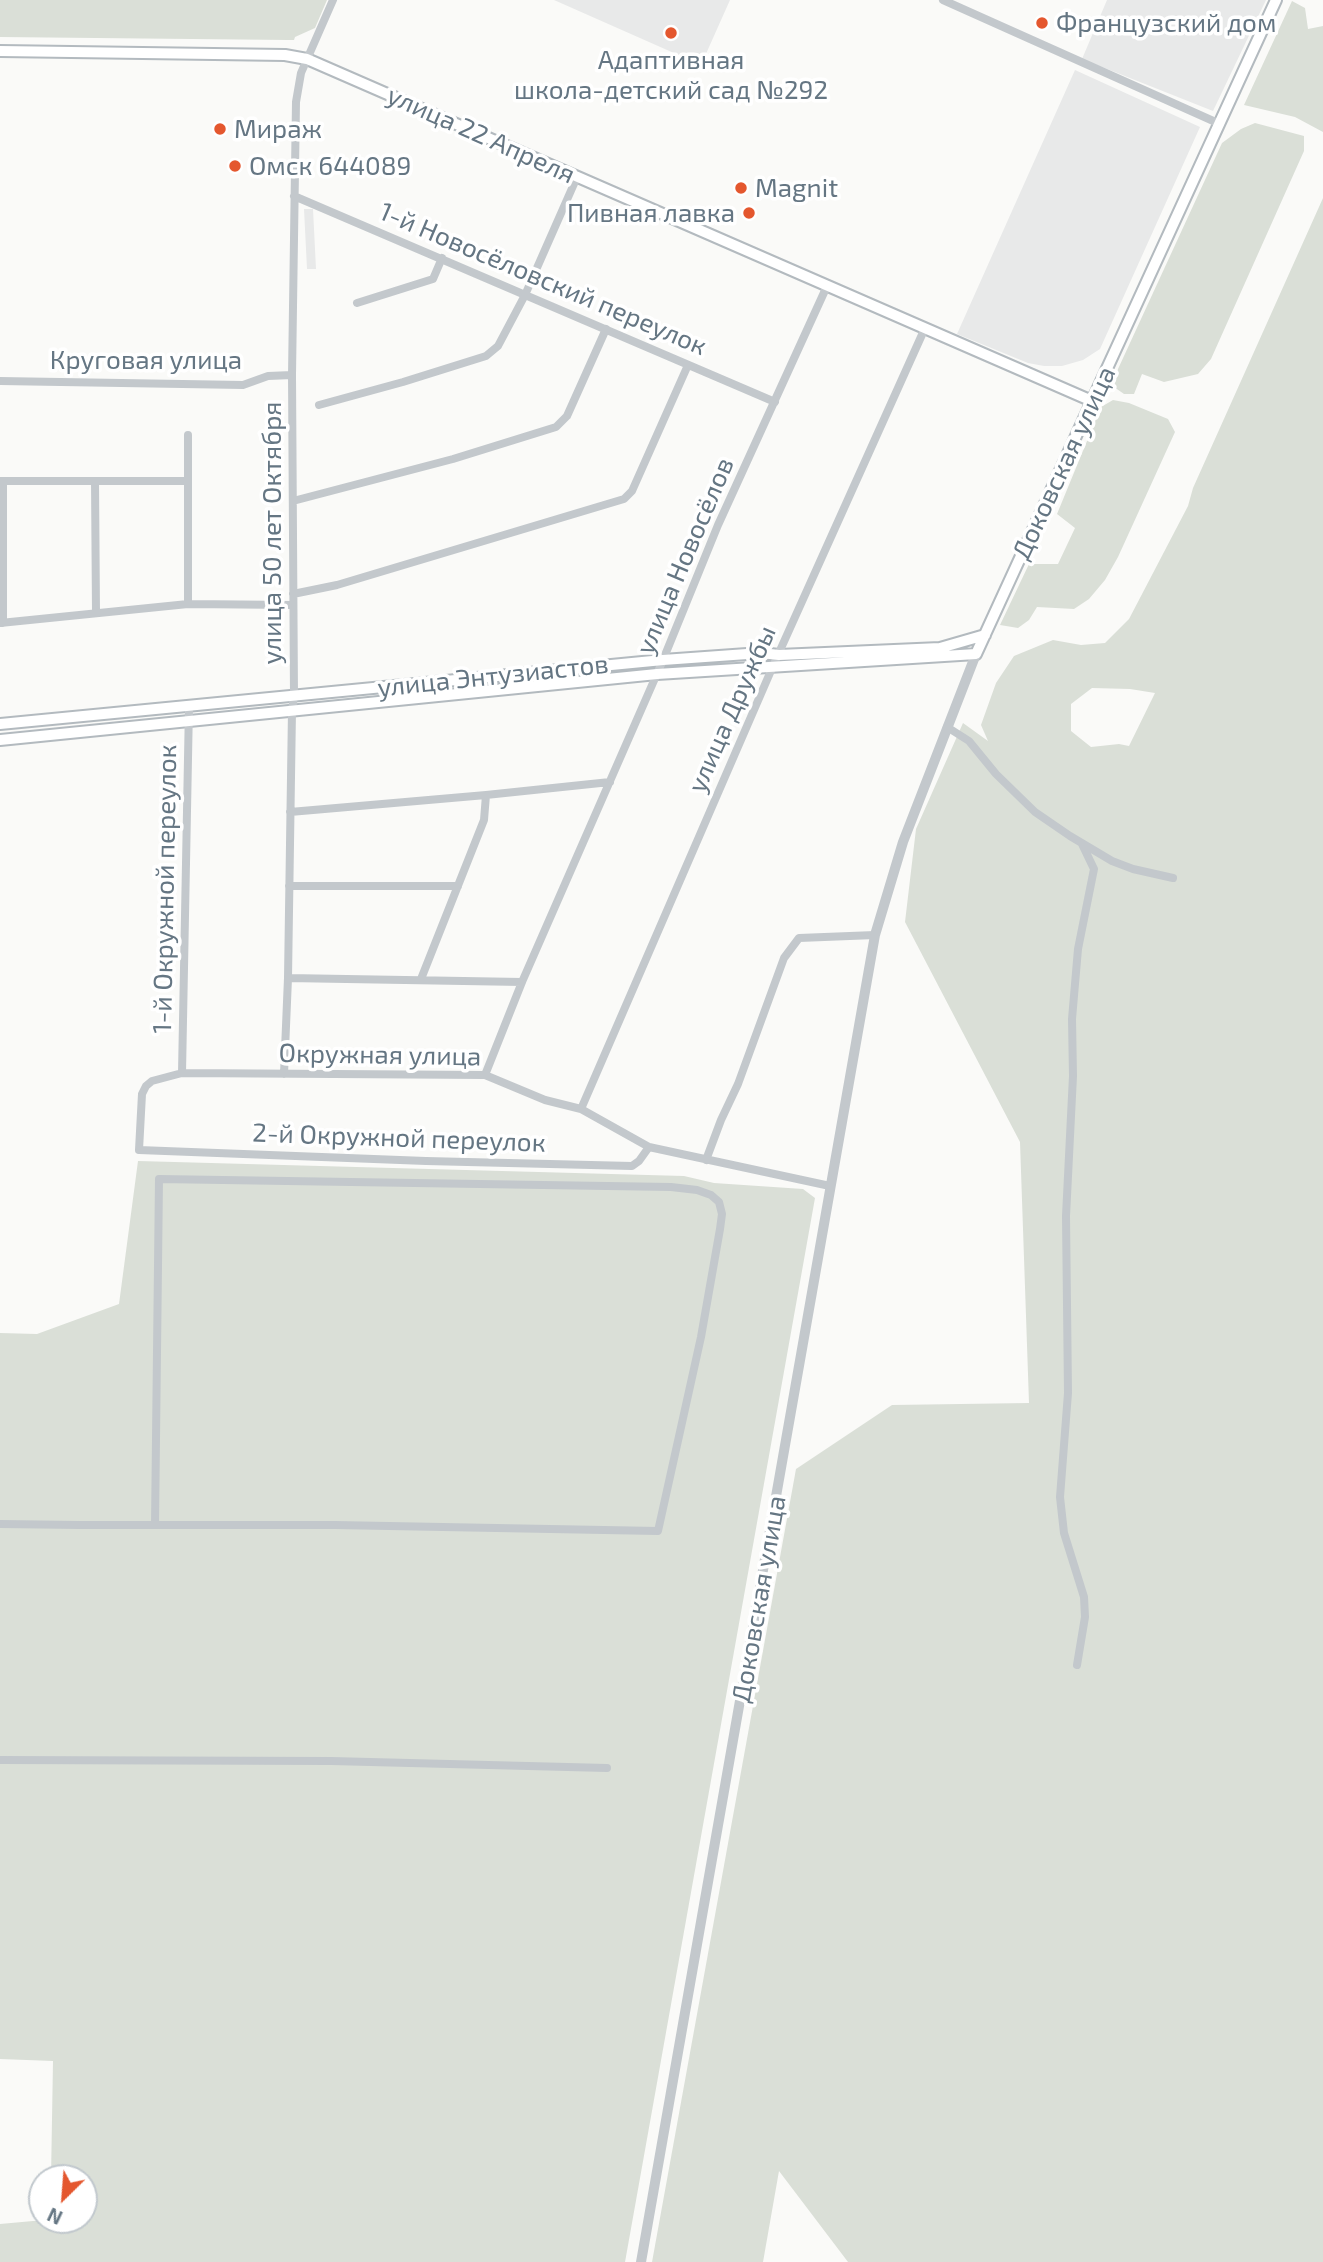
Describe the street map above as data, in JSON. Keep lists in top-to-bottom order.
{
  "streets": {
    "main road": ["улица 22 Апреля", "Доковская улица", "улица Энтузиастов"],
    "street": [
      "1-й Новосёловский переулок",
      "Круговая улица",
      "улица 50 лет Октября",
      "улица Новосёлов",
      "улица Дружбы",
      "1-й Окружной переулок",
      "Окружная улица",
      "2-й Окружной переулок"
    ]
  },
  "crossings": [
    ["улица 22 Апреля", "Доковская улица"],
    ["улица 22 Апреля", "улица 50 лет Октября"],
    ["улица 22 Апреля", "улица Новосёлов"],
    ["улица 22 Апреля", "улица Дружбы"],
    ["1-й Новосёловский переулок", "улица 50 лет Октября"],
    ["1-й Новосёловский переулок", "улица Новосёлов"],
    ["Круговая улица", "улица 50 лет Октября"],
    ["Доковская улица", "улица Энтузиастов"],
    ["Доковская улица", "Окружная улица"],
    ["улица 50 лет Октября", "улица Энтузиастов"],
    ["улица 50 лет Октября", "Окружная улица"],
    ["улица Новосёлов", "улица Энтузиастов"],
    ["улица Новосёлов", "Окружная улица"],
    ["улица Энтузиастов", "улица Дружбы"],
    ["улица Энтузиастов", "1-й Окружной переулок"],
    ["улица Дружбы", "Окружная улица"],
    ["1-й Окружной переулок", "Окружная улица"],
    ["Окружная улица", "2-й Окружной переулок"]
  ],
  "places": [
    "Французский дом",
    "Адаптивная школа-детский сад №292",
    "Мираж",
    "Омск 644089",
    "Magnit",
    "Пивная лавка"
  ],
  "north": "bottom left"
}
